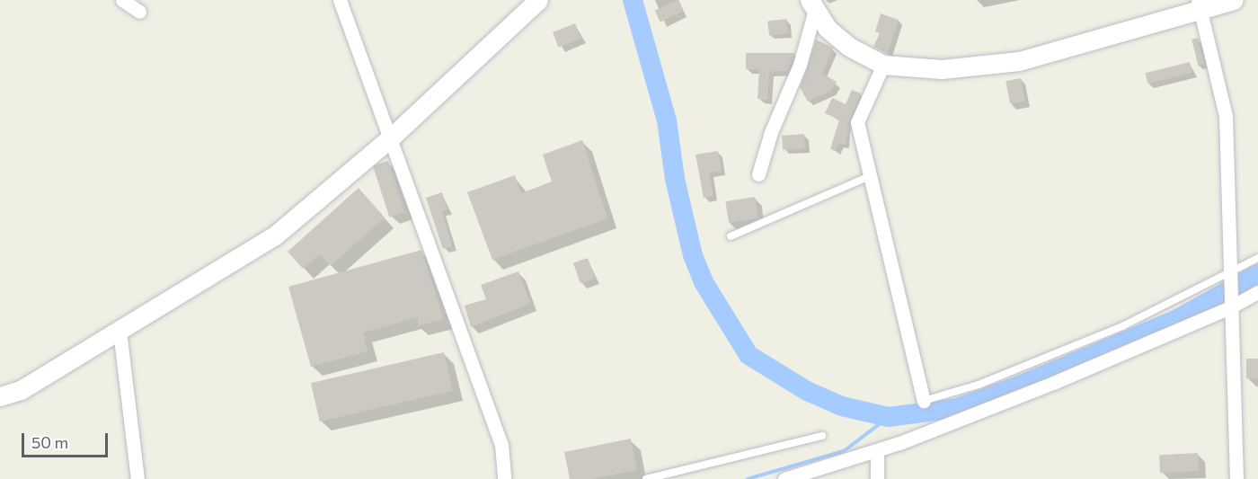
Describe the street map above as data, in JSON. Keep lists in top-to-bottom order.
{
  "scale_bar": "50 m"
}
